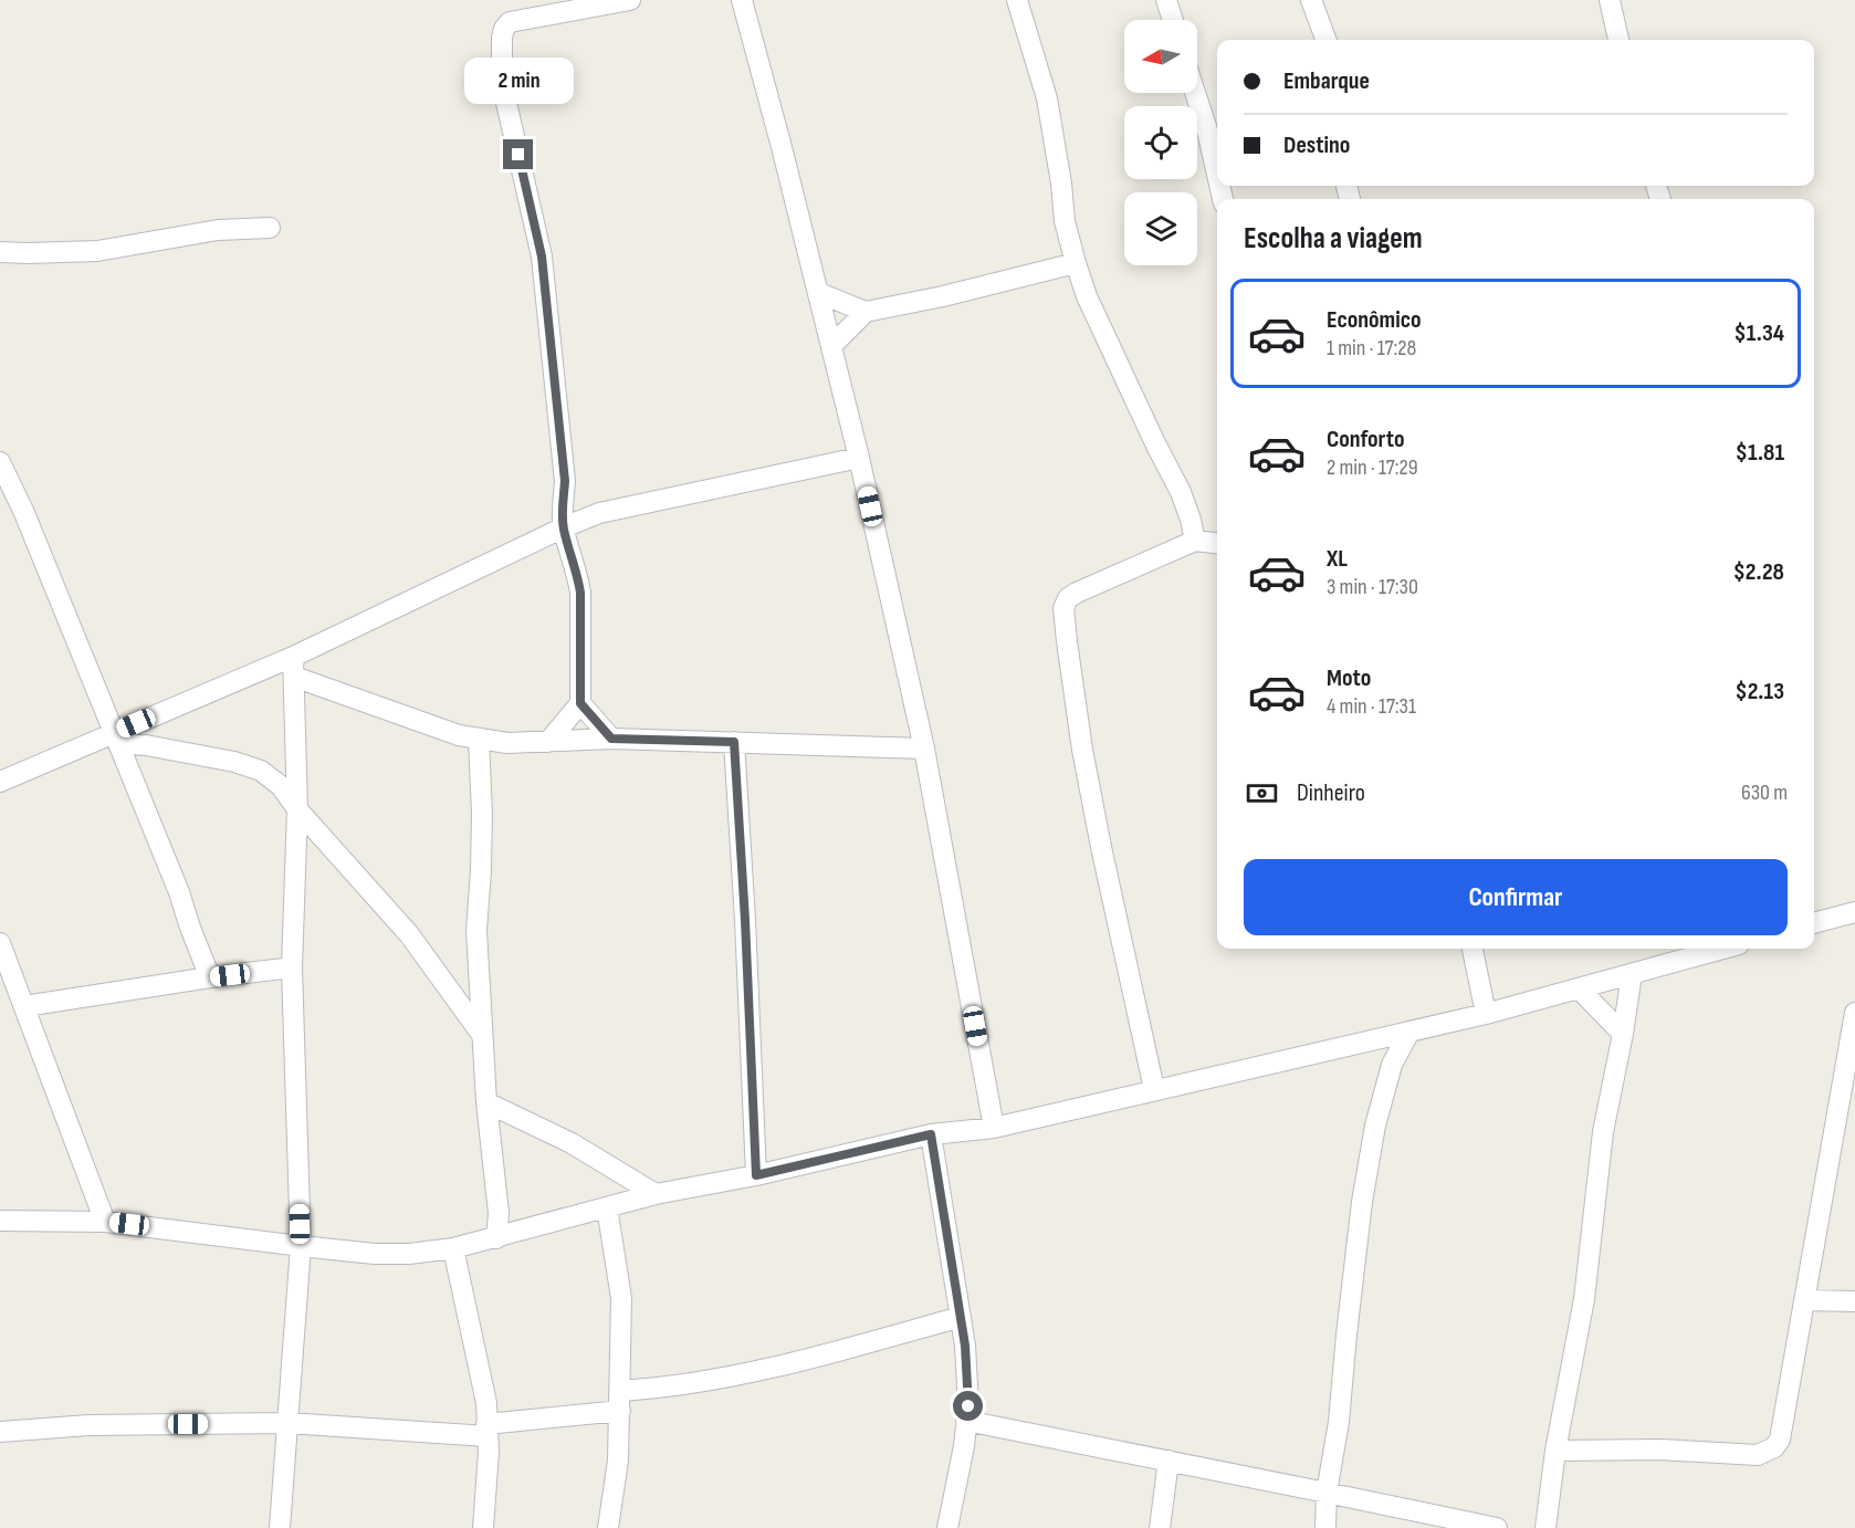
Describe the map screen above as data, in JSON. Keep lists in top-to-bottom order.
{
  "north": "left",
  "page": {
    "banner": ["Embarque", "Destino"],
    "bubble": "2 min",
    "heading": "Escolha a viagem",
    "list": [
      {
        "name": "Econômico",
        "note": "1 min · 17:28",
        "value": "$1.34"
      },
      {
        "name": "Conforto",
        "note": "2 min · 17:29",
        "value": "$1.81"
      },
      {
        "name": "XL",
        "note": "3 min · 17:30",
        "value": "$2.28"
      },
      {
        "name": "Moto",
        "note": "4 min · 17:31",
        "value": "$2.13"
      }
    ],
    "pay": ["Dinheiro", "630 m"],
    "buttons": "Confirmar"
  }
}
